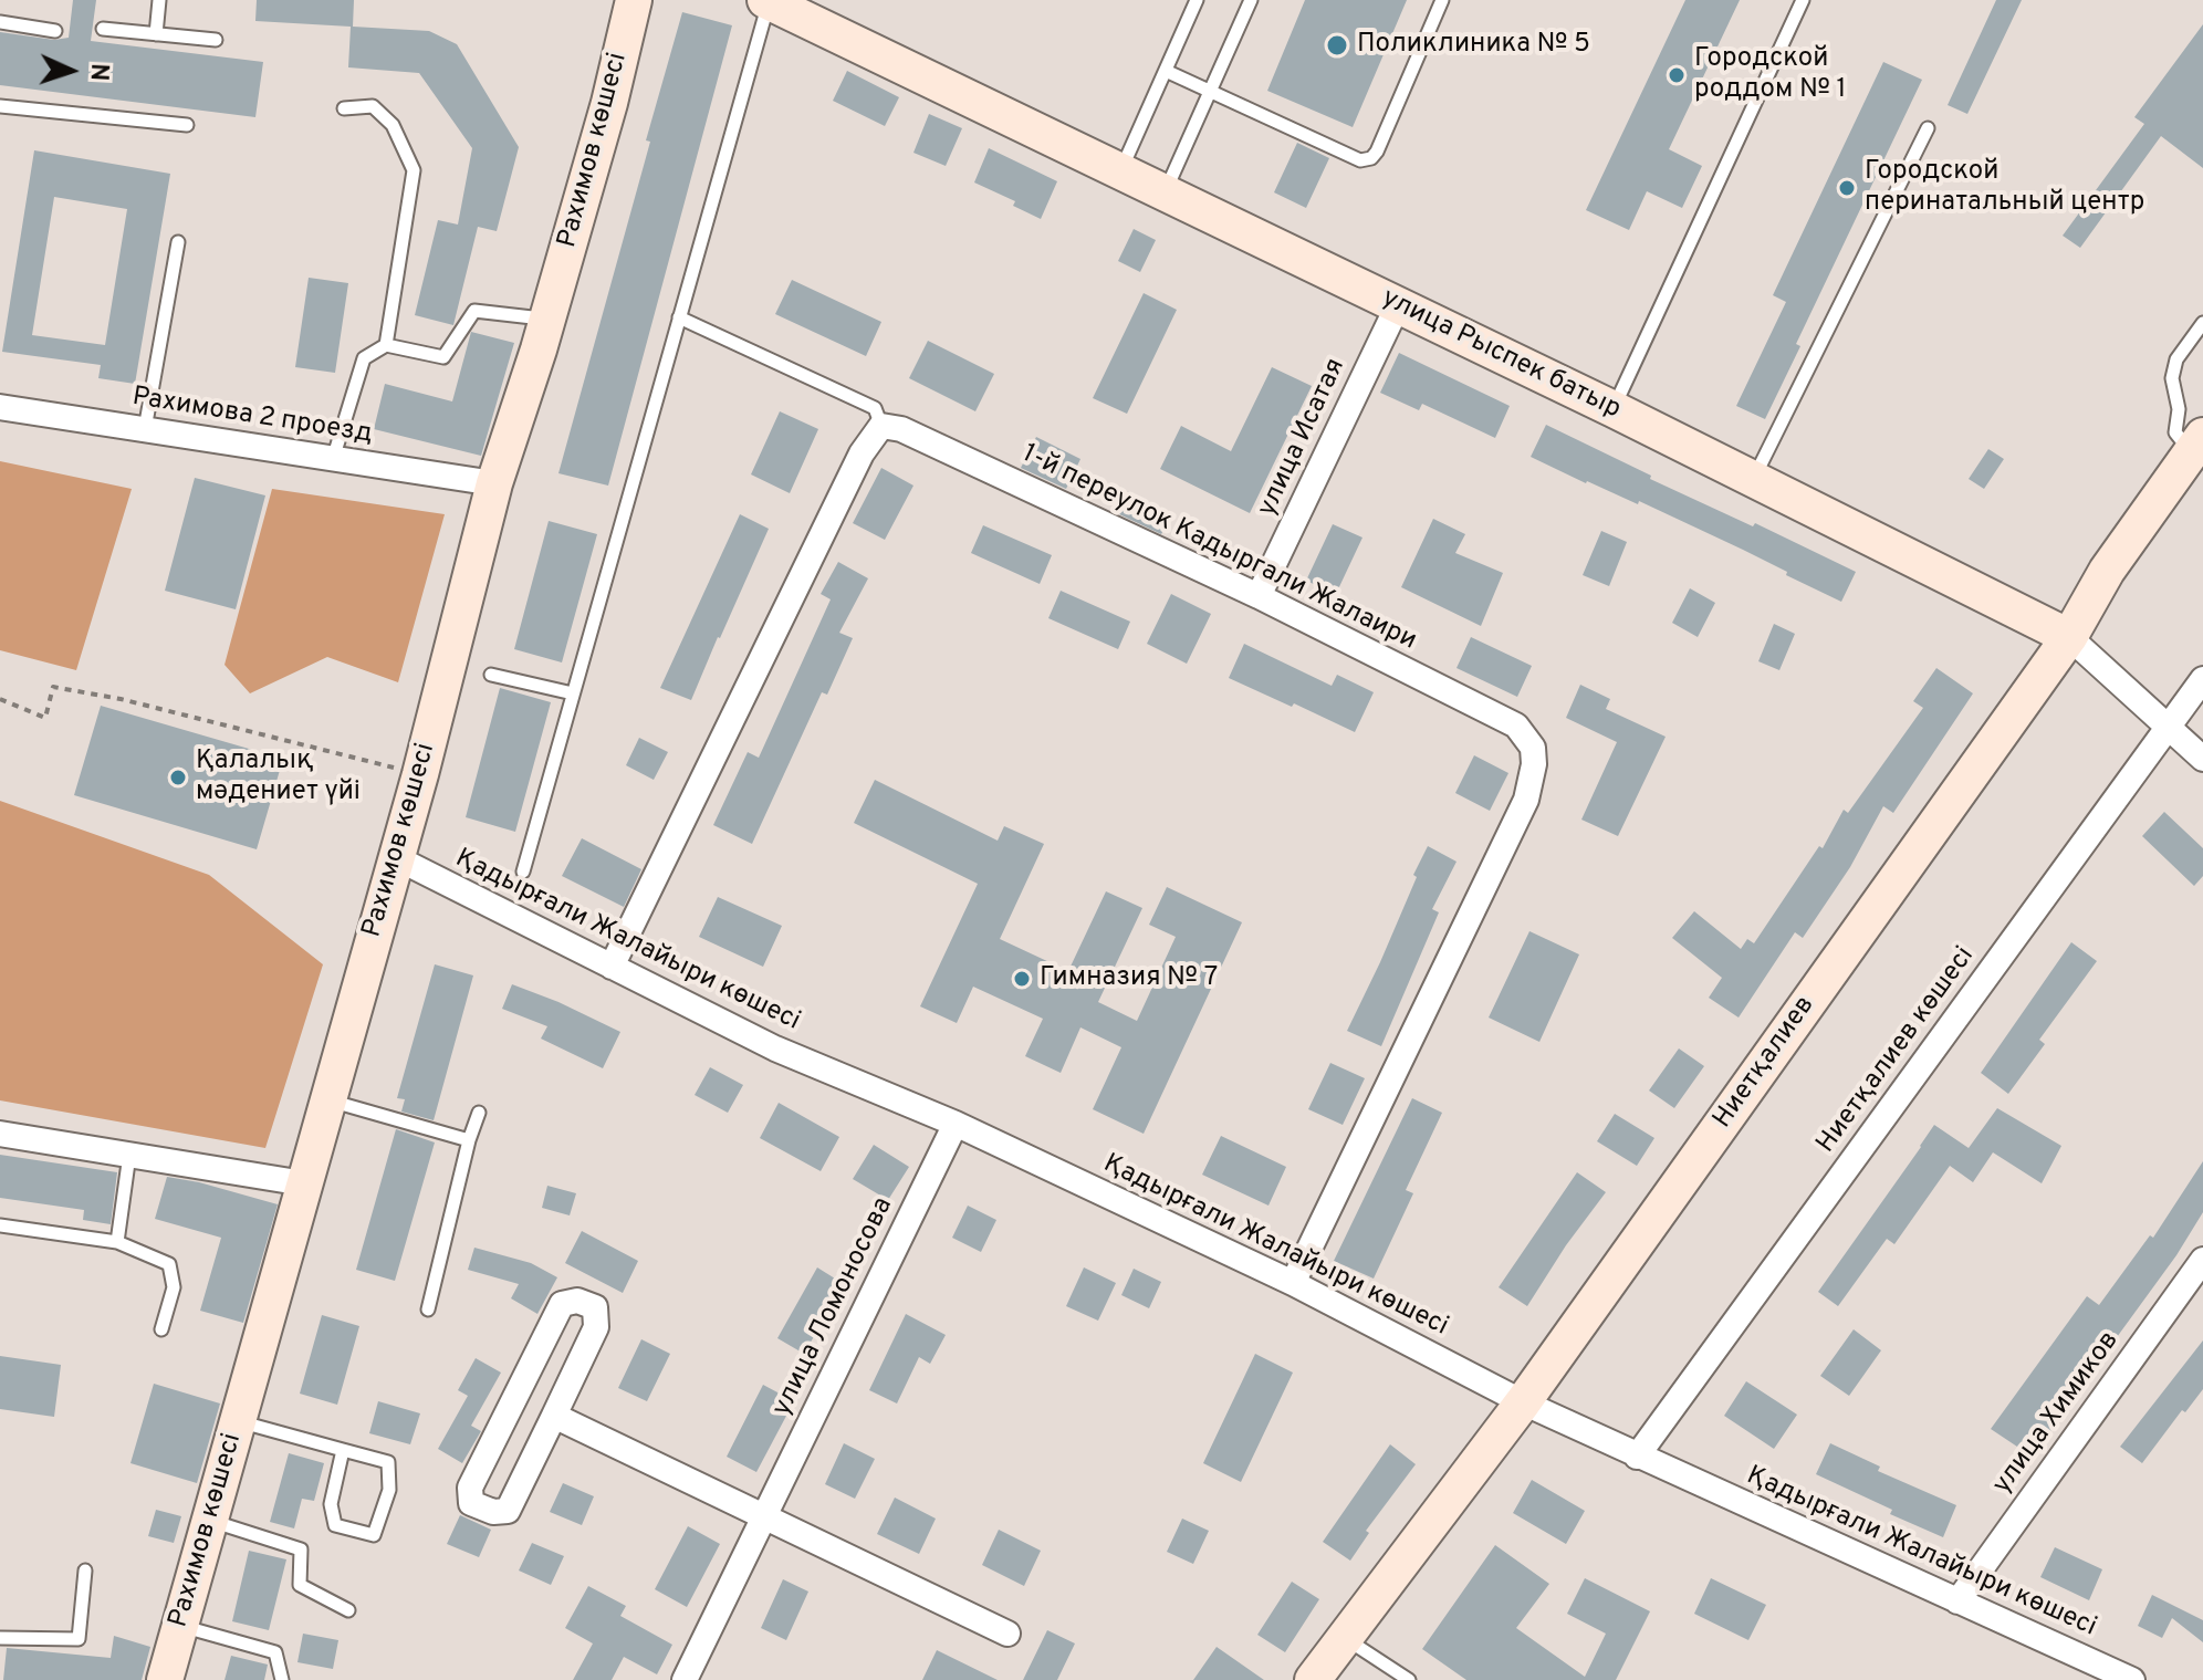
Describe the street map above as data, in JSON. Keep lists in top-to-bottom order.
{
  "streets": {
    "street": [
      "Рахимов көшесі",
      "улица Рыспек батыр",
      "Рахимова 2 проезд",
      "улица Исатая",
      "1-й переулок Кадыргали Жалаири",
      "Қадырғали Жалайыри көшесі",
      "Ниетқалиев көшесі",
      "Ниетқалиев",
      "улица Ломоносова",
      "улица Химиков"
    ]
  },
  "crossings": [
    ["Рахимов көшесі", "Рахимова 2 проезд"],
    ["Рахимов көшесі", "Қадырғали Жалайыри көшесі"],
    ["улица Рыспек батыр", "улица Исатая"],
    ["улица Рыспек батыр", "Ниетқалиев көшесі"],
    ["улица Рыспек батыр", "Ниетқалиев"],
    ["улица Исатая", "1-й переулок Кадыргали Жалаири"],
    ["1-й переулок Кадыргали Жалаири", "Қадырғали Жалайыри көшесі"],
    ["Қадырғали Жалайыри көшесі", "Ниетқалиев көшесі"],
    ["Қадырғали Жалайыри көшесі", "Ниетқалиев"],
    ["Қадырғали Жалайыри көшесі", "улица Ломоносова"],
    ["Қадырғали Жалайыри көшесі", "улица Химиков"]
  ],
  "places": [
    "Поликлиника № 5",
    "Городской роддом № 1",
    "Городской перинатальный центр",
    "Қалалық мәдениет үйі",
    "Гимназия № 7"
  ],
  "north": "right"
}
